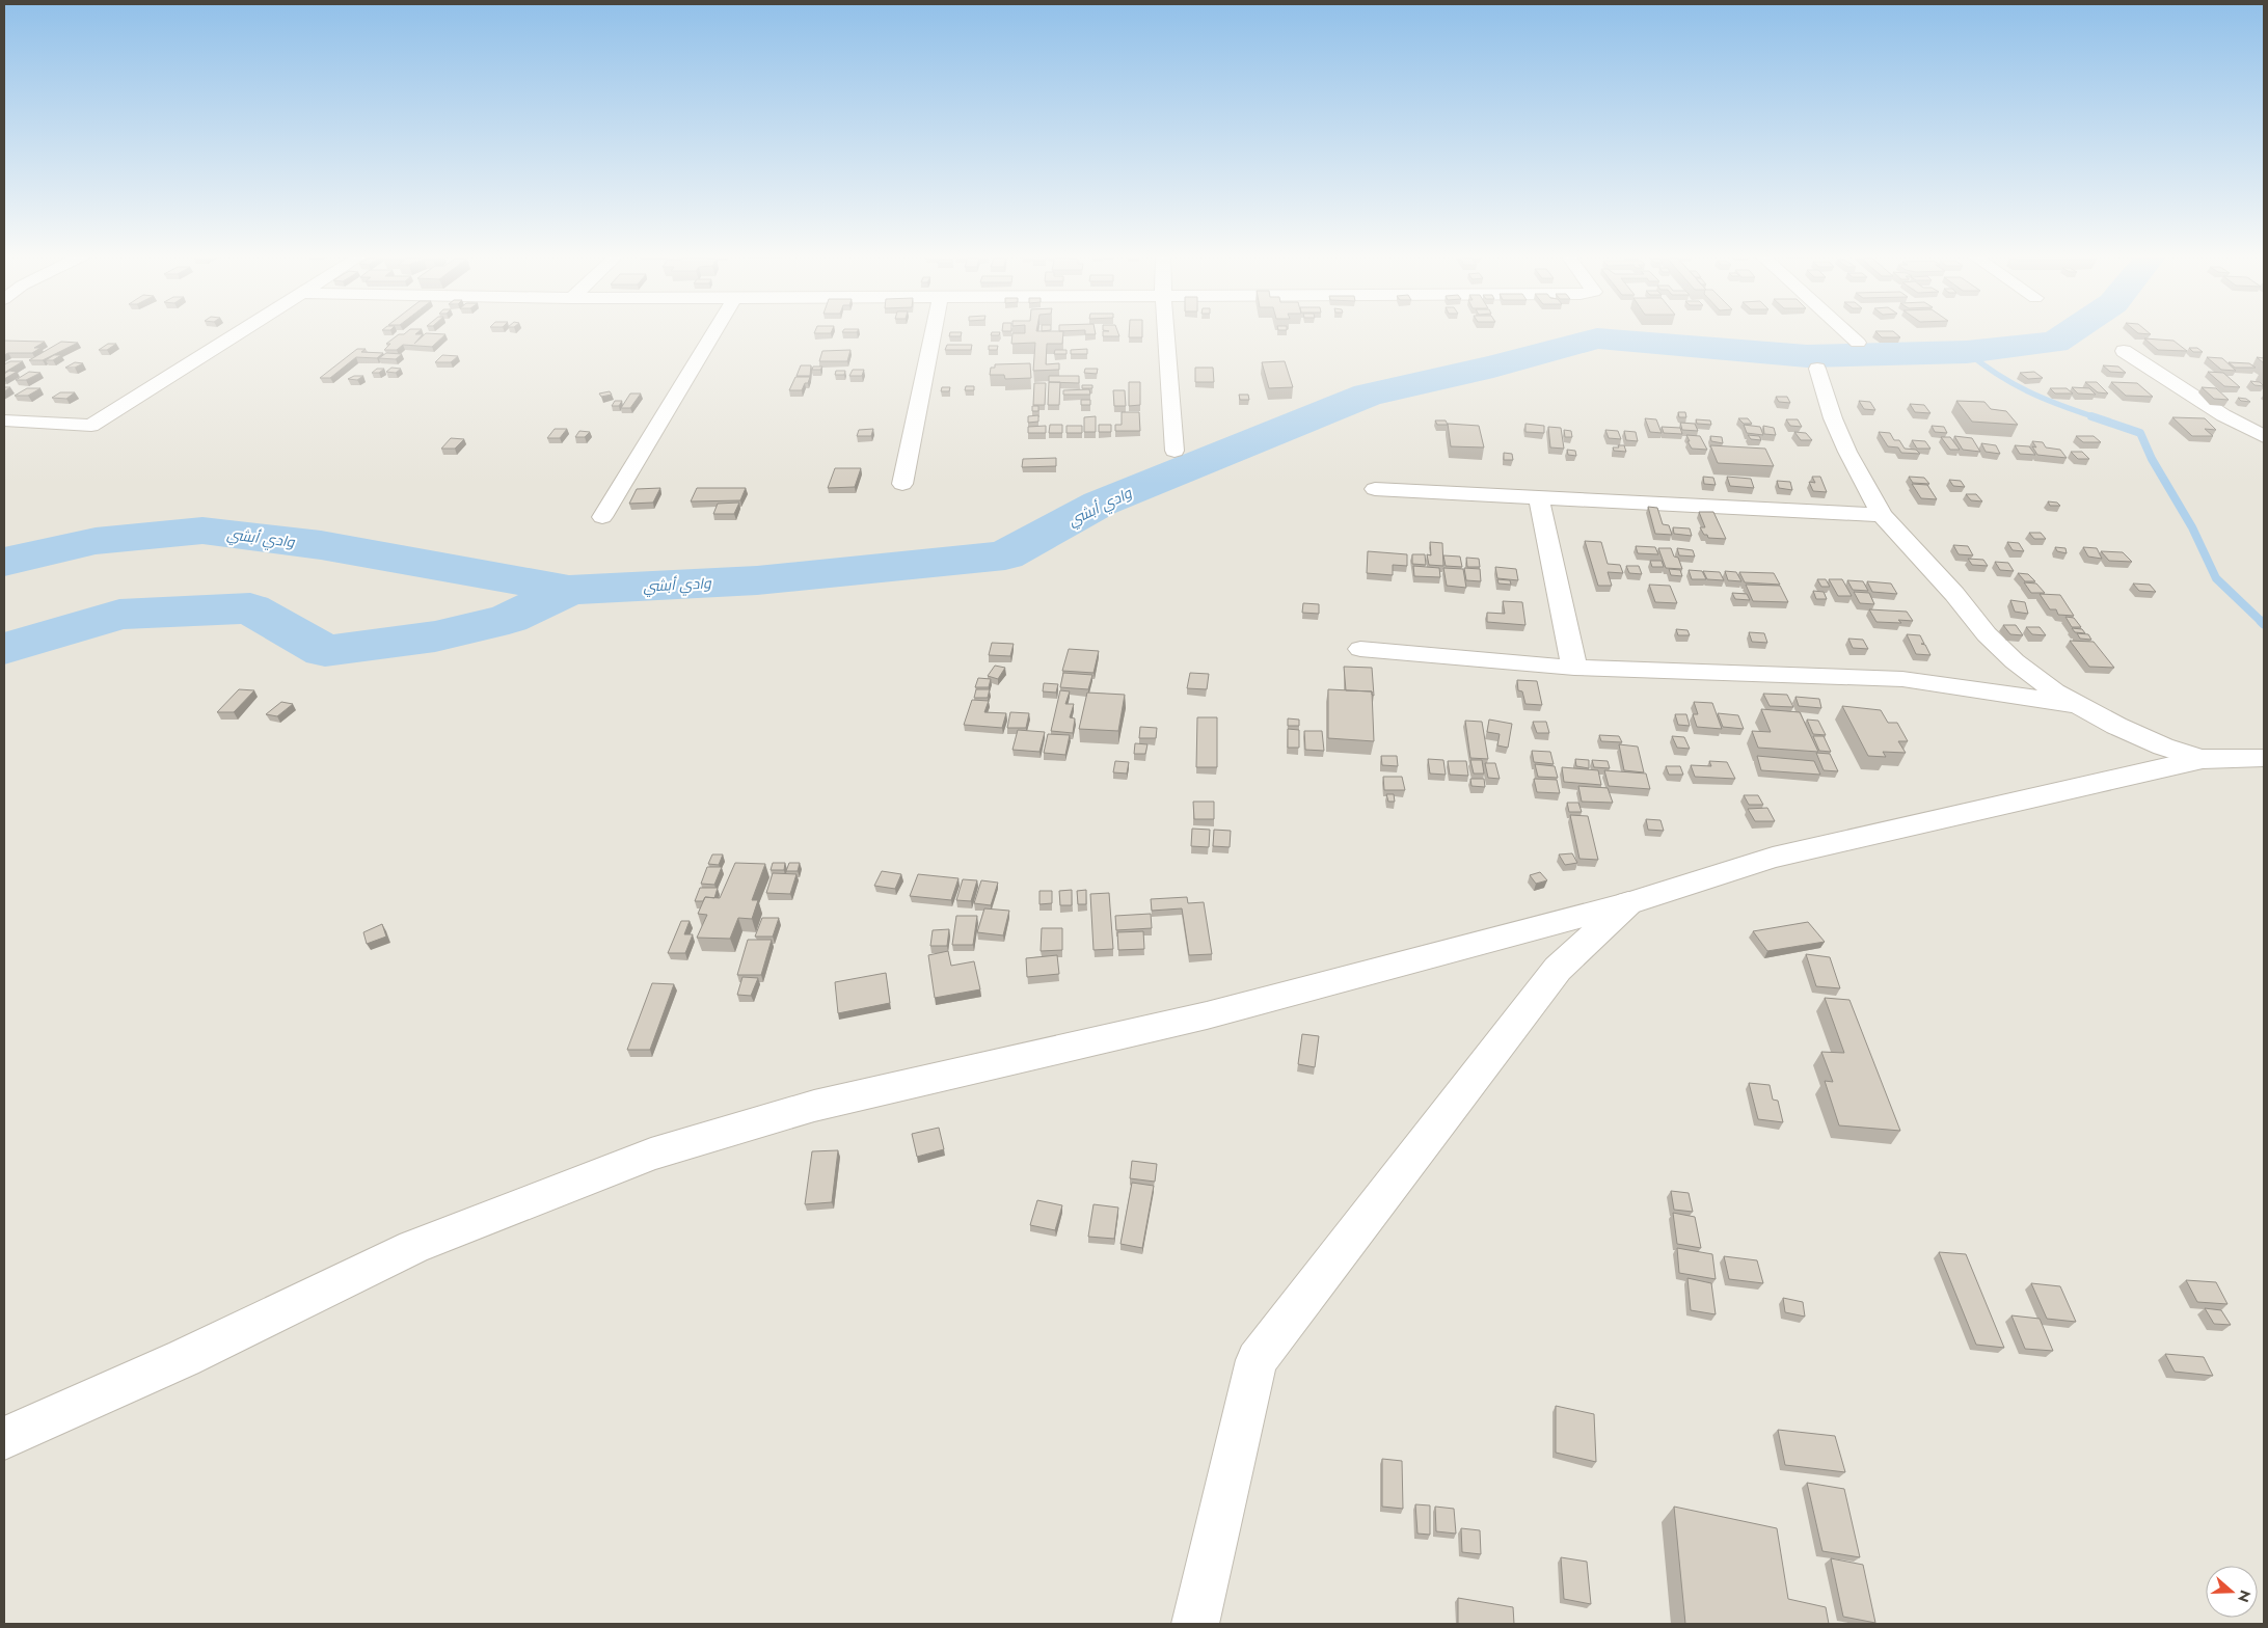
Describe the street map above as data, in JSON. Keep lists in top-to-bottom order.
{
  "water": ["وادي أبشي"],
  "north": "right"
}
